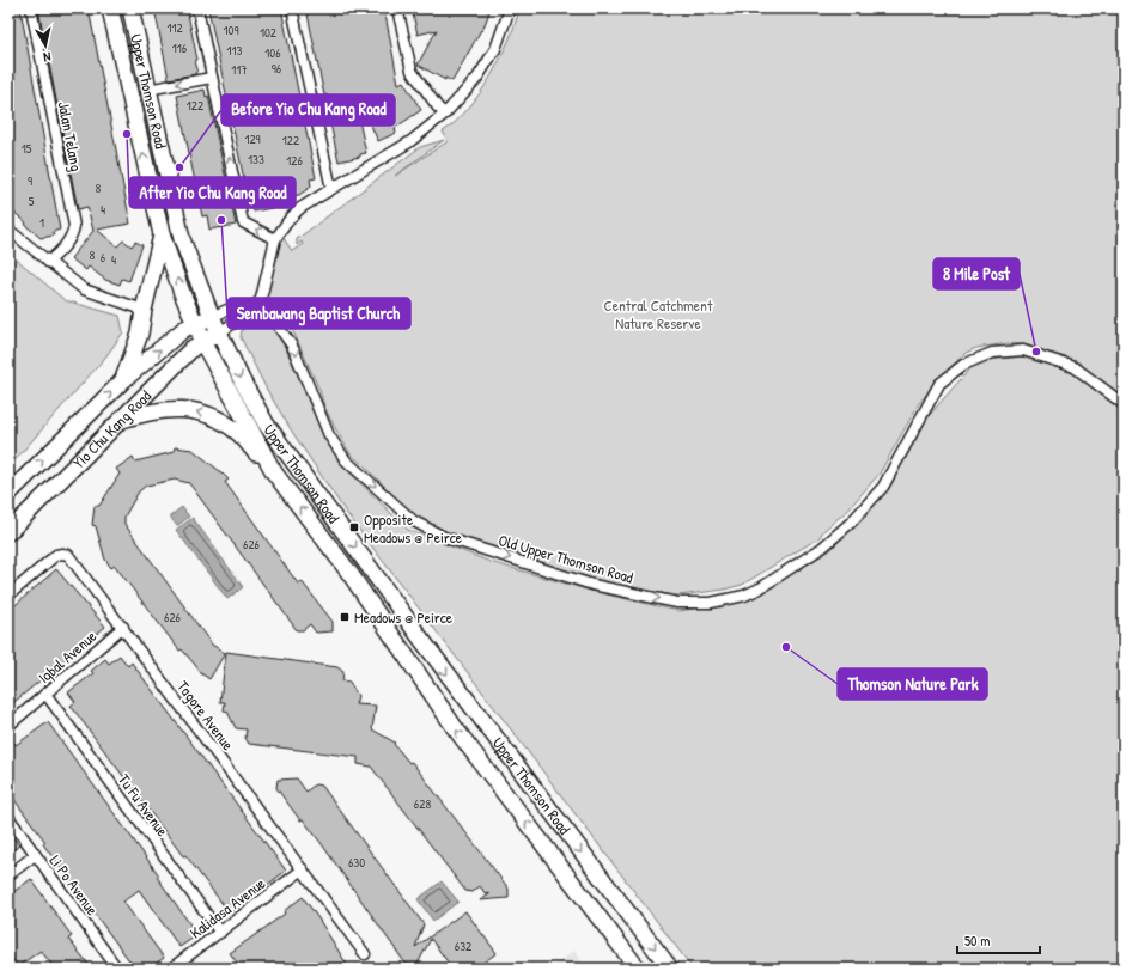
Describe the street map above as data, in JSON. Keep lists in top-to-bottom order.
{
  "streets": {
    "main road": ["Upper Thomson Road", "Yio Chu Kang Road"],
    "street": [
      "Jalan Telang",
      "Old Upper Thomson Road",
      "Iqbal Avenue",
      "Tagore Avenue",
      "Tu Fu Avenue",
      "Li Po Avenue",
      "Kalidasa Avenue"
    ]
  },
  "crossings": [
    ["Upper Thomson Road", "Yio Chu Kang Road"],
    ["Iqbal Avenue", "Tagore Avenue"],
    ["Iqbal Avenue", "Tu Fu Avenue"],
    ["Tagore Avenue", "Kalidasa Avenue"],
    ["Tu Fu Avenue", "Kalidasa Avenue"]
  ],
  "parks": ["Central Catchment Nature Reserve"],
  "places": {
    "other": [
      "After Yio Chu Kang Road",
      "Before Yio Chu Kang Road",
      "Sembawang Baptist Church",
      "8 Mile Post",
      "Thomson Nature Park"
    ],
    "transit": ["Opposite Meadows @ Peirce", "Meadows @ Peirce"]
  },
  "house_numbers": [
    "112",
    "109",
    "102",
    "116",
    "113",
    "106",
    "96",
    "117",
    "122",
    "129",
    "122",
    "15",
    "133",
    "126",
    "9",
    "8",
    "5",
    "4",
    "1",
    "8",
    "6",
    "4",
    "626",
    "626",
    "628",
    "630",
    "632"
  ],
  "scale_bar": "50 m",
  "north": "bottom"
}
